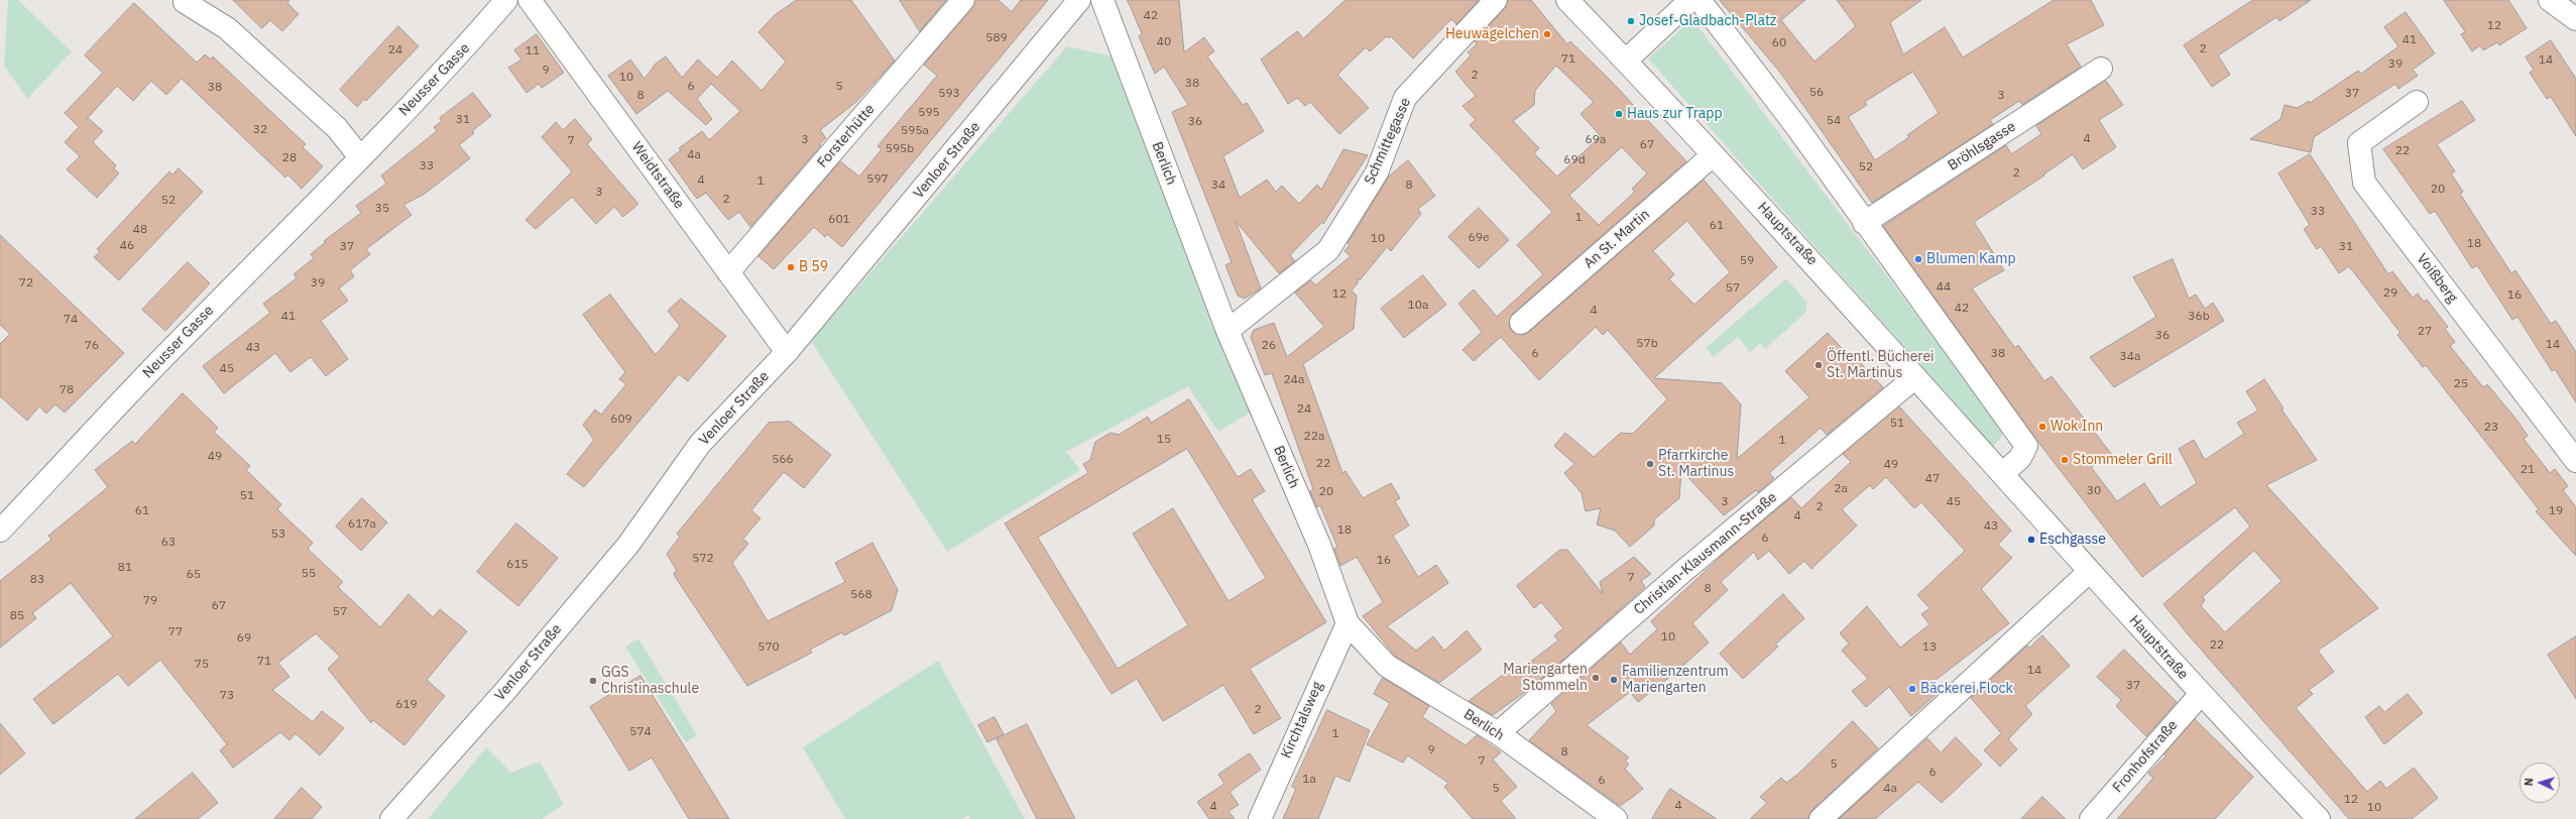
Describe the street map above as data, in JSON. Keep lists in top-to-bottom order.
{
  "streets": {
    "street": [
      "Neusser Gasse",
      "Forsterhütte",
      "Schmittegasse",
      "Bröhlsgasse",
      "Venloer Straße",
      "Berlich",
      "Weidtstraße",
      "Hauptstraße",
      "An St. Martin",
      "Voißberg",
      "Christian-Klausmann-Straße",
      "Kirchtalsweg",
      "Fronhofstraße"
    ]
  },
  "crossings": [
    ["Forsterhütte", "Weidtstraße"],
    ["Schmittegasse", "Berlich"],
    ["Venloer Straße", "Weidtstraße"],
    ["Berlich", "Christian-Klausmann-Straße"],
    ["Berlich", "Kirchtalsweg"],
    ["Hauptstraße", "An St. Martin"],
    ["Hauptstraße", "Christian-Klausmann-Straße"],
    ["Hauptstraße", "Fronhofstraße"]
  ],
  "places": [
    "Josef-Gladbach-Platz",
    "Heuwägelchen",
    "Haus zur Trapp",
    "Blumen Kamp",
    "B 59",
    "Öffentl. Bücherei St. Martinus",
    "Wok Inn",
    "Stommeler Grill",
    "Pfarrkirche St. Martinus",
    "Eschgasse",
    "Mariengarten Stommeln",
    "Familienzentrum Mariengarten",
    "GGS Christinaschule",
    "Bäckerei Flock"
  ],
  "house_numbers": [
    "42",
    "12",
    "589",
    "41",
    "40",
    "60",
    "2",
    "24",
    "11",
    "71",
    "14",
    "39",
    "9",
    "2",
    "10",
    "38",
    "6",
    "5",
    "38",
    "56",
    "593",
    "37",
    "8",
    "3",
    "595",
    "31",
    "54",
    "36",
    "32",
    "595a",
    "4",
    "3",
    "69a",
    "7",
    "67",
    "595b",
    "22",
    "4a",
    "28",
    "69d",
    "33",
    "52",
    "2",
    "597",
    "4",
    "1",
    "34",
    "8",
    "20",
    "3",
    "2",
    "52",
    "35",
    "33",
    "1",
    "601",
    "61",
    "48",
    "69e",
    "10",
    "18",
    "46",
    "37",
    "31",
    "59",
    "72",
    "39",
    "44",
    "57",
    "29",
    "12",
    "16",
    "10a",
    "42",
    "4",
    "41",
    "36b",
    "74",
    "27",
    "36",
    "57b",
    "14",
    "76",
    "26",
    "43",
    "6",
    "38",
    "34a",
    "45",
    "24a",
    "25",
    "78",
    "24",
    "609",
    "51",
    "23",
    "22a",
    "15",
    "1",
    "49",
    "566",
    "22",
    "49",
    "21",
    "47",
    "2a",
    "30",
    "20",
    "51",
    "3",
    "45",
    "2",
    "61",
    "19",
    "4",
    "617a",
    "43",
    "18",
    "53",
    "6",
    "63",
    "572",
    "16",
    "615",
    "81",
    "55",
    "65",
    "7",
    "83",
    "8",
    "568",
    "79",
    "67",
    "57",
    "85",
    "77",
    "10",
    "69",
    "22",
    "570",
    "13",
    "71",
    "75",
    "14",
    "37",
    "73",
    "619",
    "2",
    "574",
    "1",
    "9",
    "8",
    "7",
    "5",
    "6",
    "1a",
    "6",
    "5",
    "4a",
    "12",
    "4",
    "4",
    "10"
  ],
  "north": "left"
}
